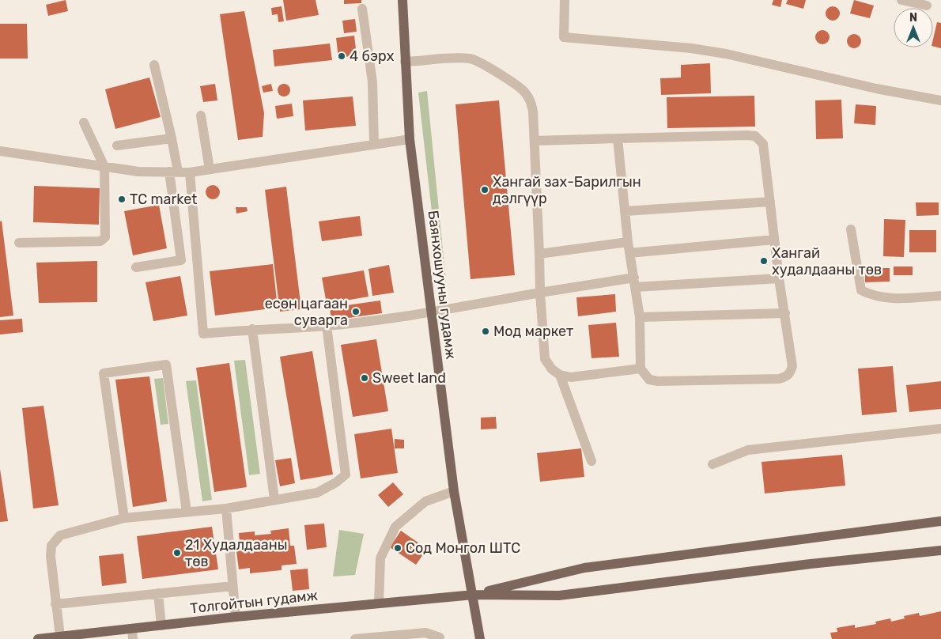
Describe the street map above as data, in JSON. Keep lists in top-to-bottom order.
{
  "streets": {
    "main road": ["Баянхошууны гудамж", "Толгойтын гудамж"]
  },
  "crossings": [
    ["Баянхошууны гудамж", "Толгойтын гудамж"]
  ],
  "places": [
    "4 бэрх",
    "Хангай зах-Барилгын дэлгүүр",
    "TC market",
    "Хангай худалдааны төв",
    "есөн цагаан суварга",
    "Мод маркет",
    "Sweet land",
    "Сод Монгол ШТС",
    "21 Худалдааны төв"
  ],
  "north": "top"
}
